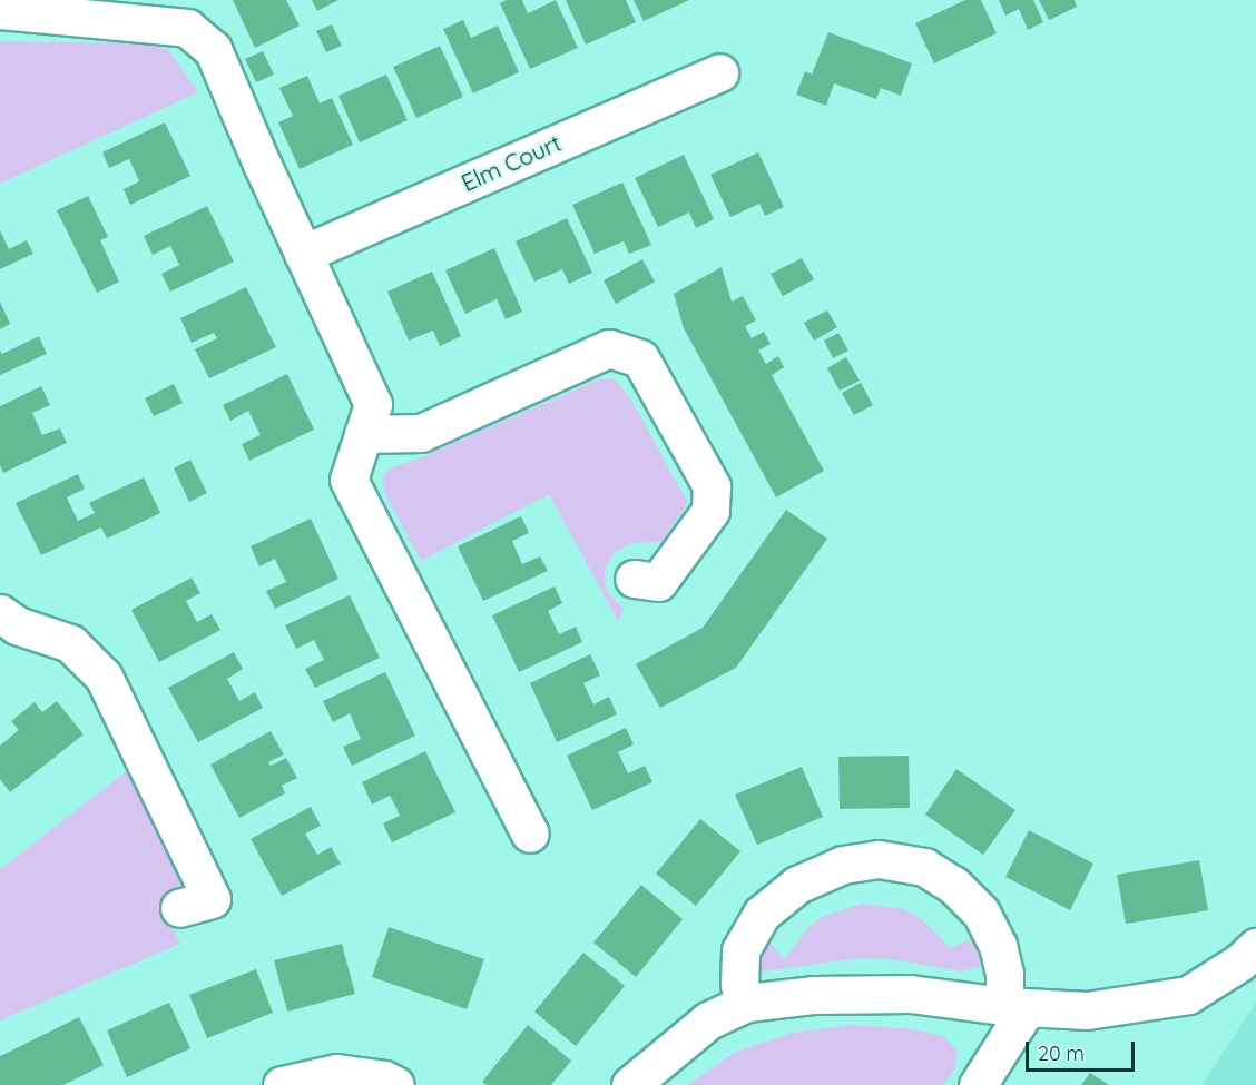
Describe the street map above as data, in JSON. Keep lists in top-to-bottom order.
{
  "streets": {
    "street": ["Elm Court"]
  },
  "scale_bar": "20 m"
}
